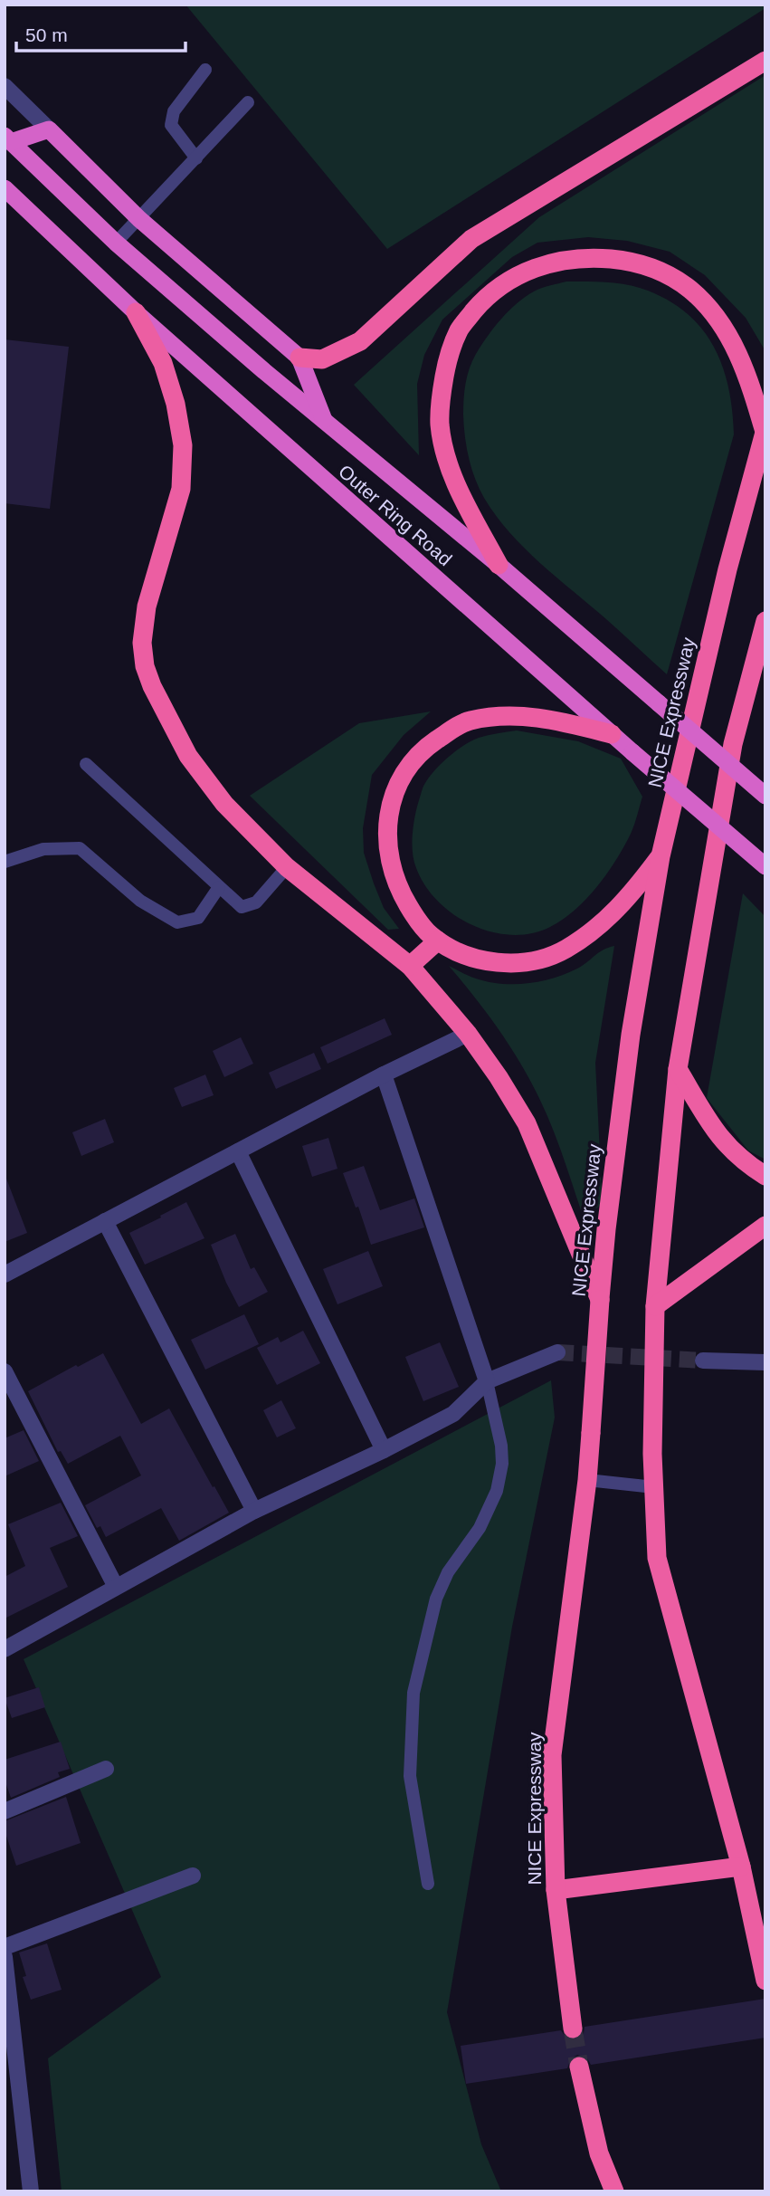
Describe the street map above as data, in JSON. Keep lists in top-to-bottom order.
{
  "streets": {
    "highway": ["Outer Ring Road", "NICE Expressway"]
  },
  "scale_bar": "50 m"
}
